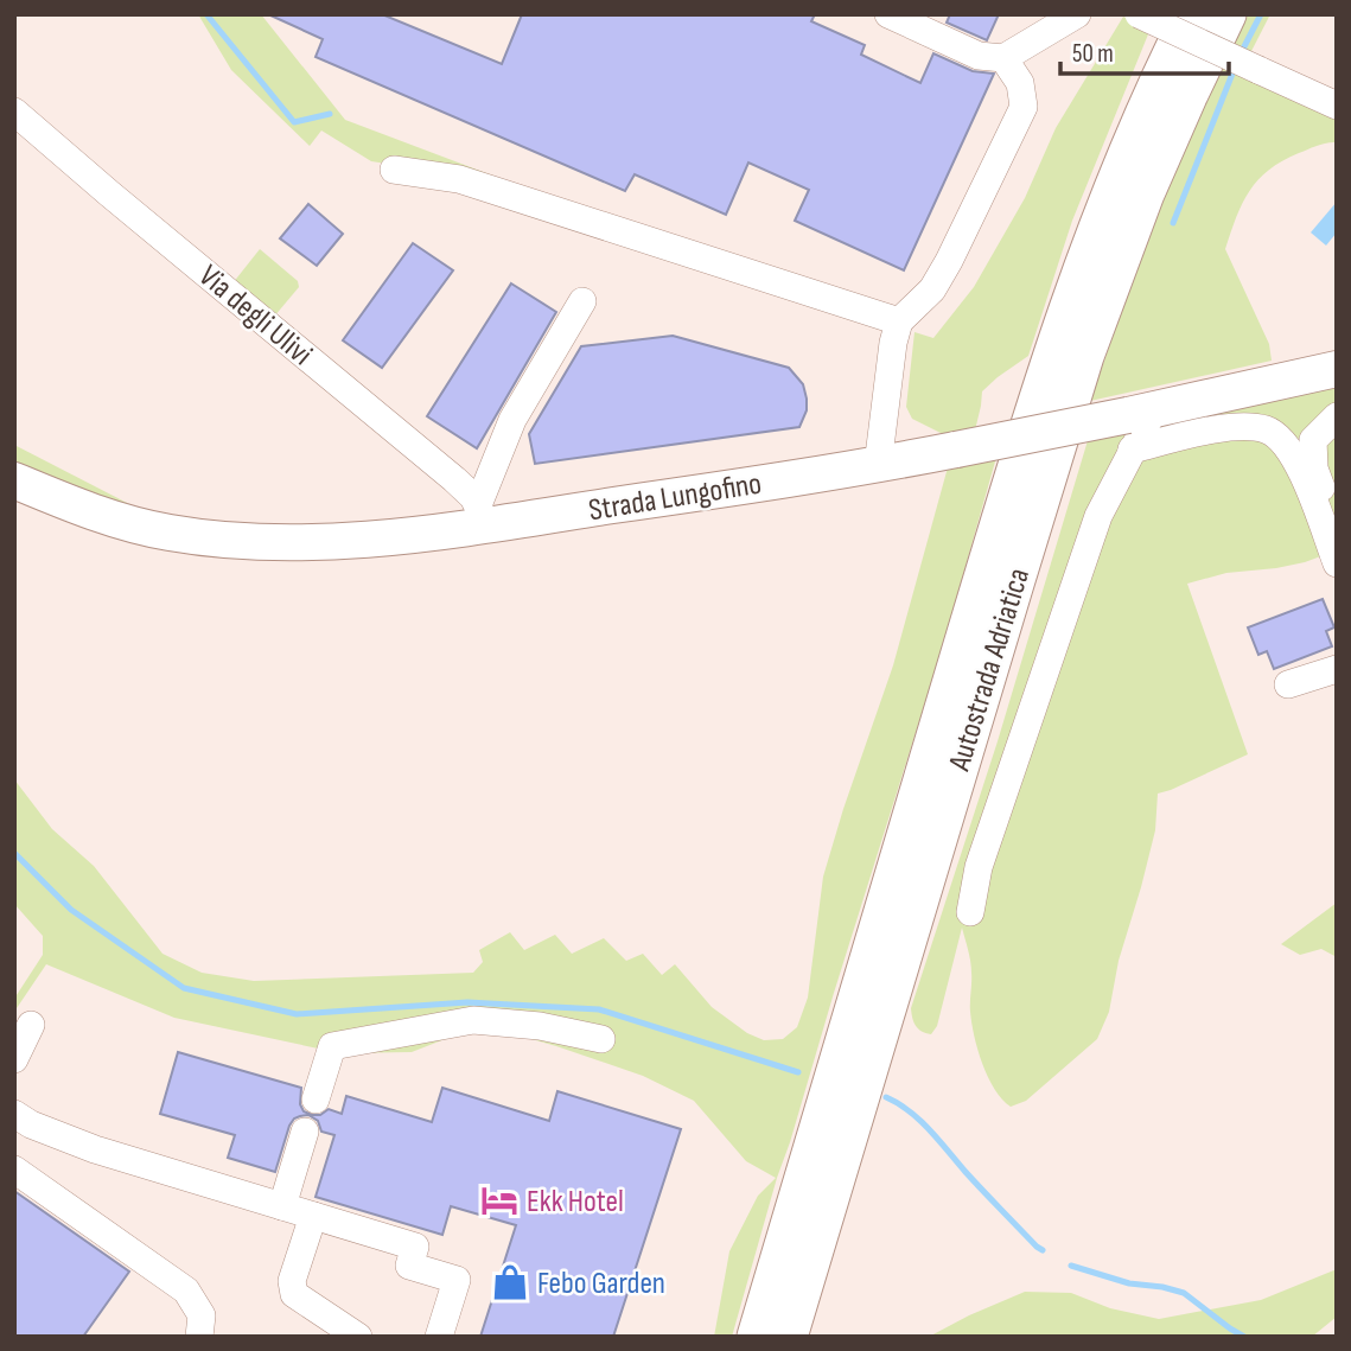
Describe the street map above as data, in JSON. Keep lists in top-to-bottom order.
{
  "streets": {
    "highway": ["Autostrada Adriatica"],
    "main road": ["Strada Lungofino"],
    "street": ["Via degli Ulivi"]
  },
  "crossings": [
    ["Via degli Ulivi", "Strada Lungofino"]
  ],
  "places": {
    "hotel": ["Ekk Hotel"],
    "shop": ["Febo Garden"]
  },
  "scale_bar": "50 m"
}
